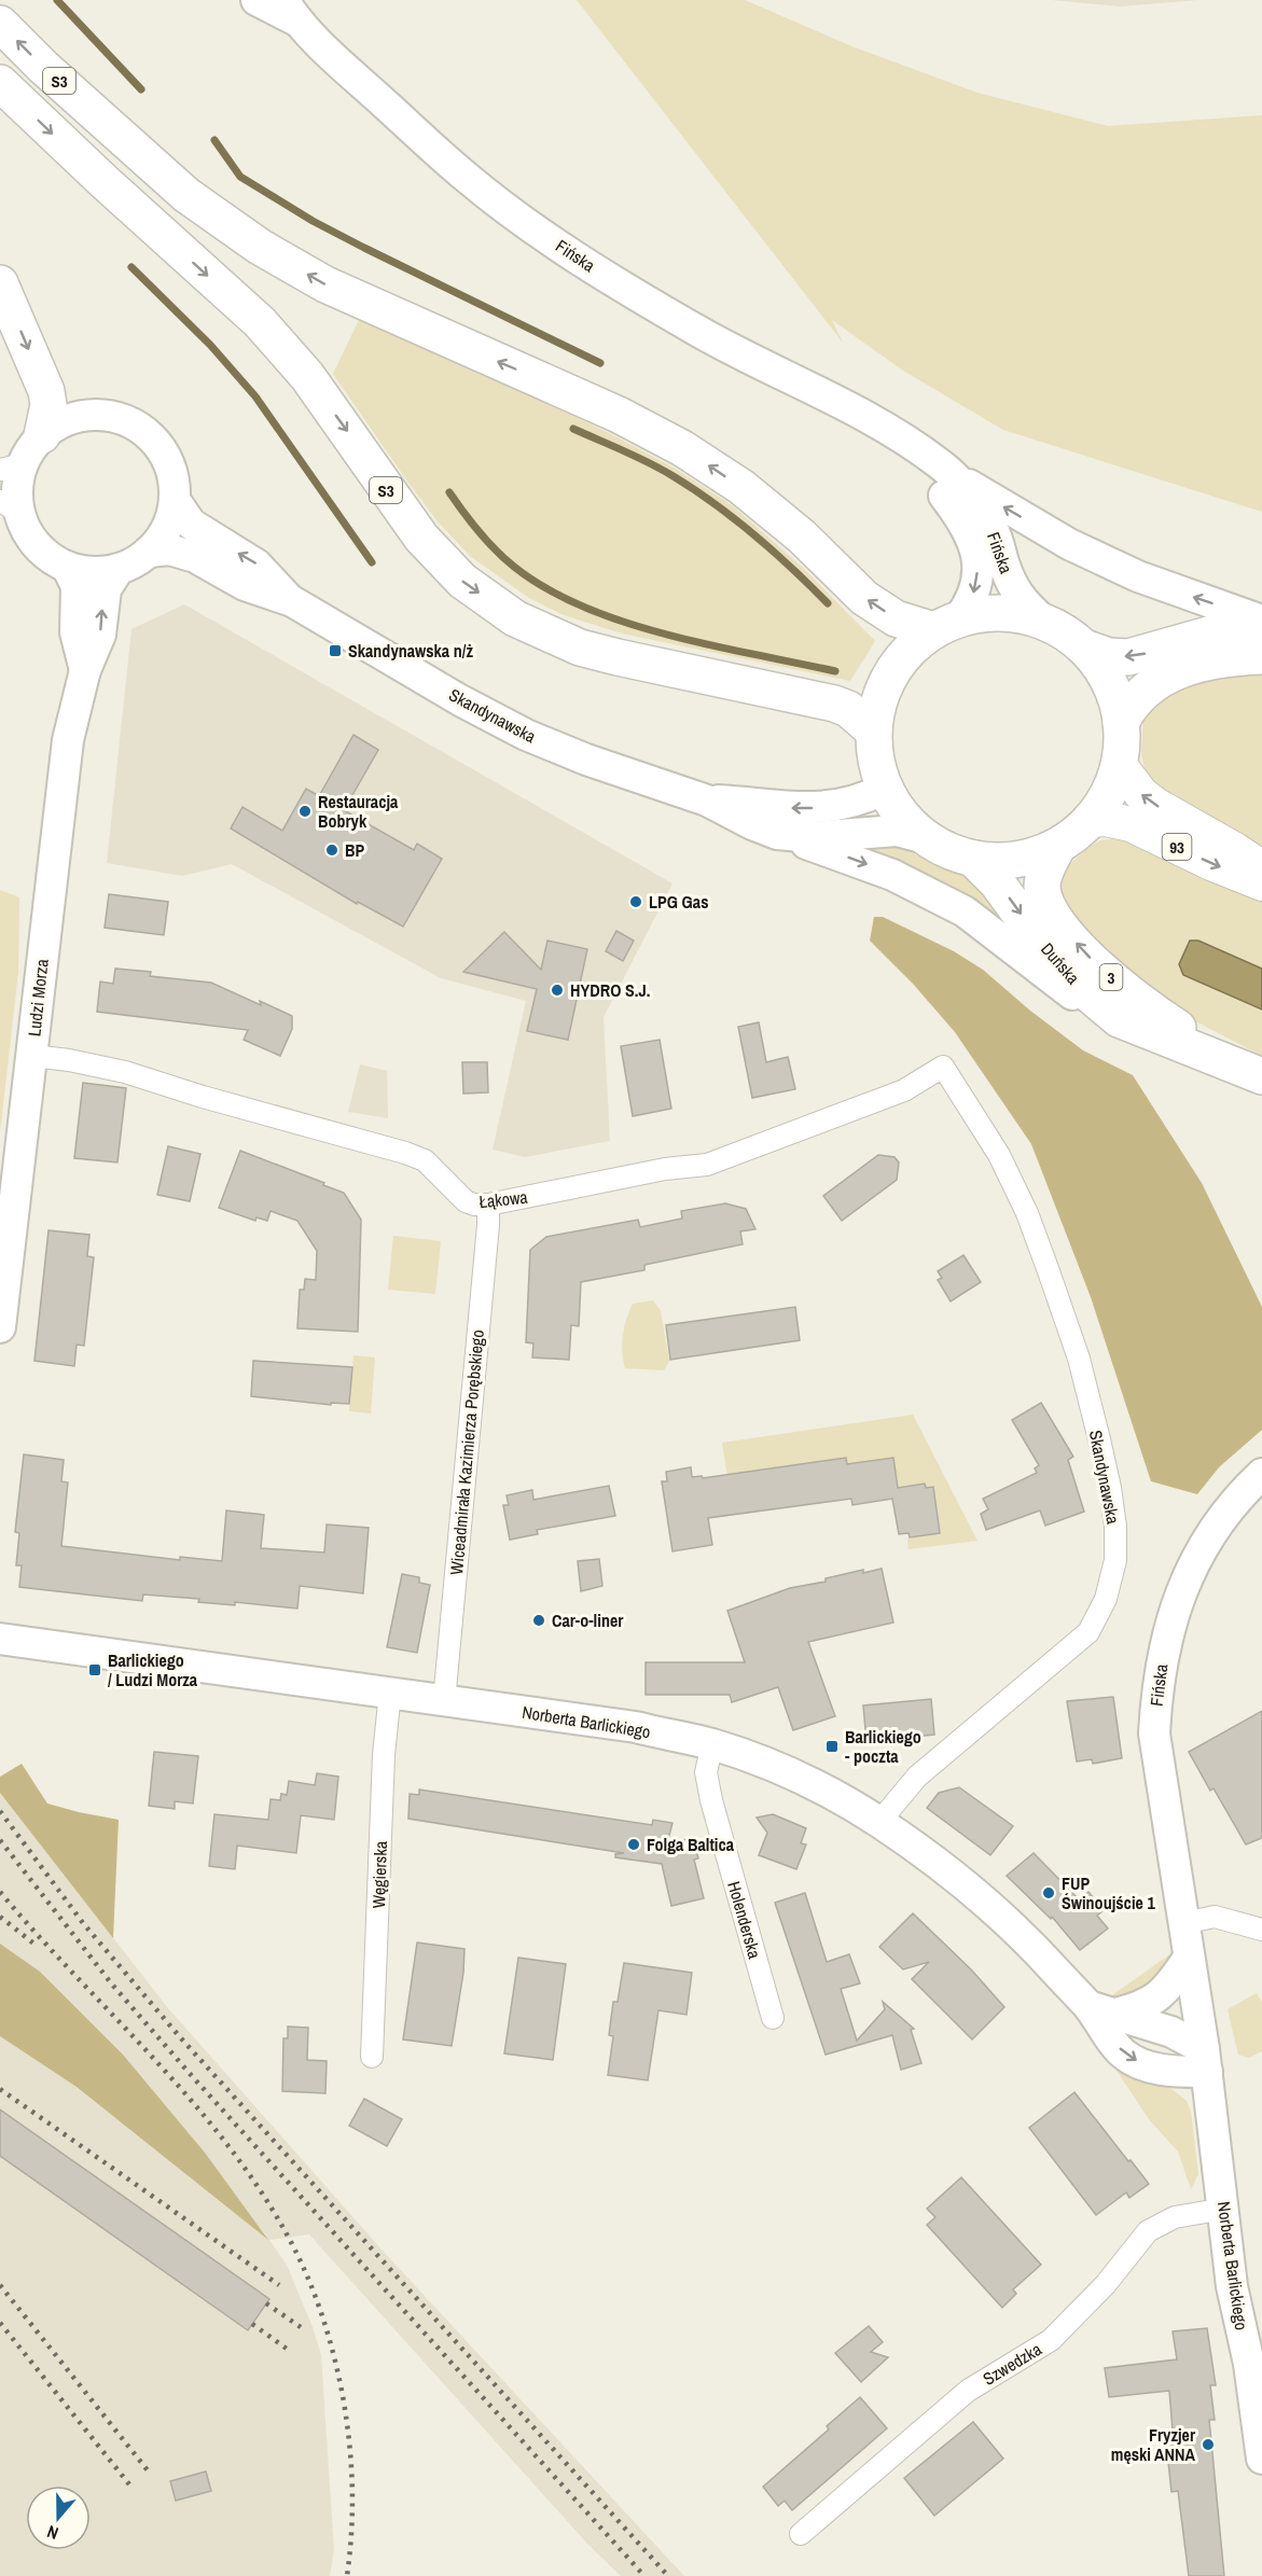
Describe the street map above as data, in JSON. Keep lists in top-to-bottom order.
{
  "streets": {
    "highway": ["S3", "Duńska", "3"],
    "main road": ["93"],
    "street": [
      "Fińska",
      "Skandynawska",
      "Ludzi Morza",
      "Łąkowa",
      "Wiceadmirała Kazimierza Porębskiego",
      "Norberta Barlickiego",
      "Węgierska",
      "Holenderska",
      "Szwedzka"
    ]
  },
  "crossings": [
    ["S3", "Fińska"],
    ["S3", "3"],
    ["Fińska", "3"],
    ["Fińska", "Norberta Barlickiego"],
    ["Skandynawska", "3"],
    ["Skandynawska", "Ludzi Morza"],
    ["Skandynawska", "Łąkowa"],
    ["Skandynawska", "Norberta Barlickiego"],
    ["93", "3"],
    ["Duńska", "3"],
    ["Ludzi Morza", "Łąkowa"],
    ["Łąkowa", "Wiceadmirała Kazimierza Porębskiego"],
    ["Wiceadmirała Kazimierza Porębskiego", "Norberta Barlickiego"],
    ["Norberta Barlickiego", "Węgierska"],
    ["Norberta Barlickiego", "Holenderska"],
    ["Norberta Barlickiego", "Szwedzka"]
  ],
  "places": {
    "transit": ["Skandynawska n/ż", "Barlickiego / Ludzi Morza", "Barlickiego - poczta"],
    "other": [
      "Restauracja Bobryk",
      "BP",
      "LPG Gas",
      "HYDRO S.J.",
      "Car-o-liner",
      "Folga Baltica",
      "FUP Świnoujście 1",
      "Fryzjer męski ANNA"
    ]
  },
  "north": "bottom"
}
